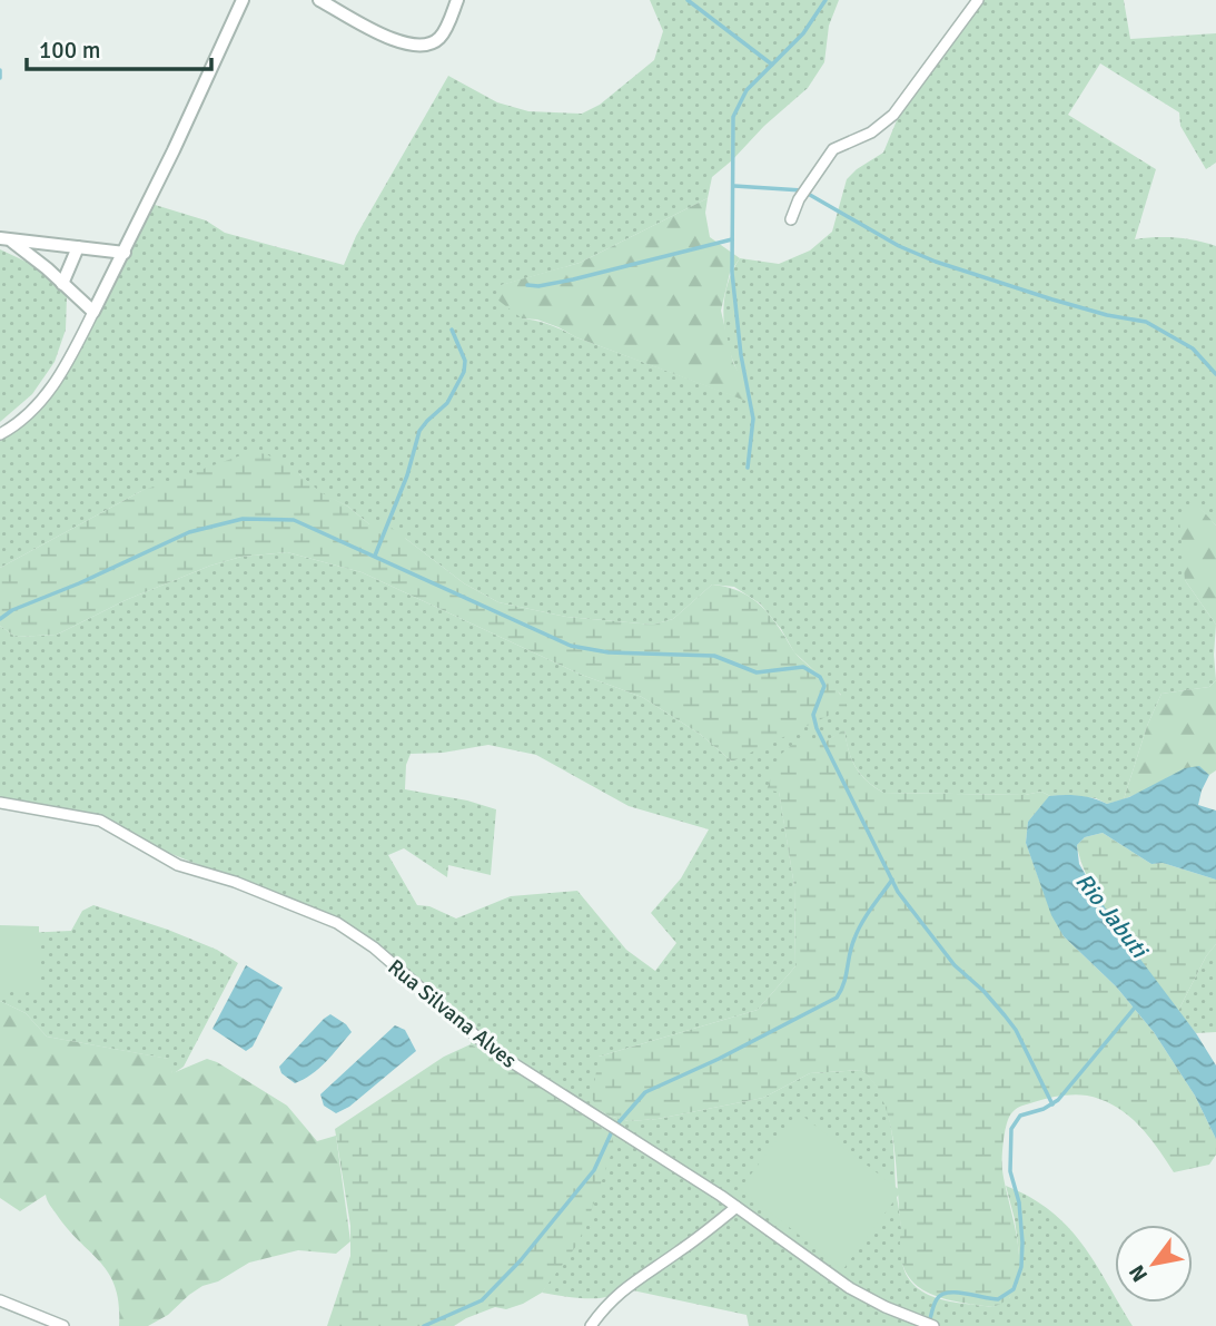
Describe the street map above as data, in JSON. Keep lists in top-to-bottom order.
{
  "streets": {
    "street": ["Rua Silvana Alves"]
  },
  "water": ["Rio Jabuti"],
  "scale_bar": "100 m",
  "north": "bottom left"
}
